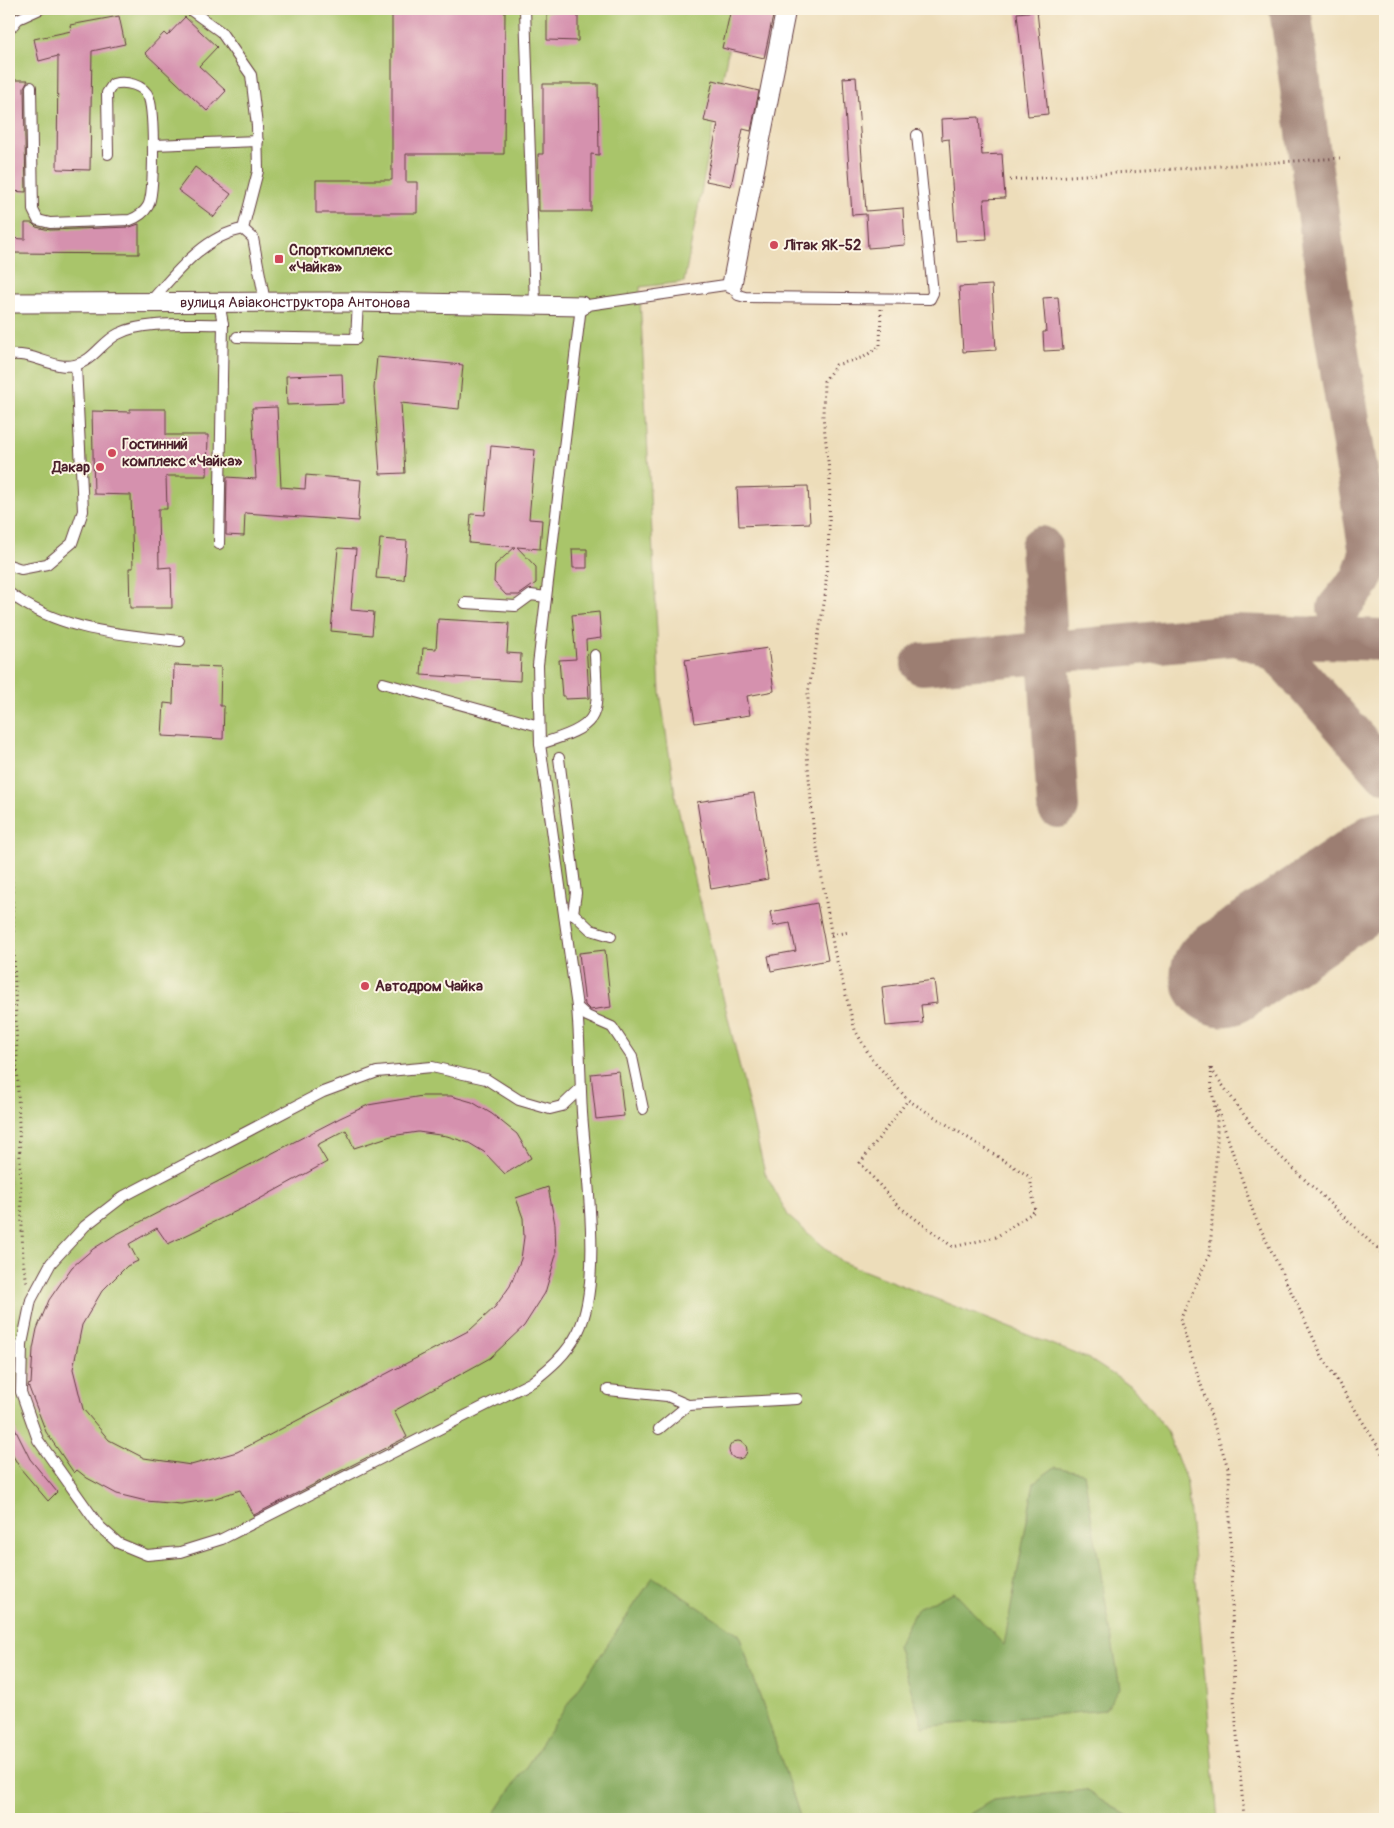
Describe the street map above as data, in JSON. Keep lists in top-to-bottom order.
{
  "streets": {
    "street": ["вулиця Авіаконструктора Антонова"]
  },
  "places": {
    "other": [
      "Літак ЯК-52",
      "Гостинний комплекс «Чайка»",
      "Дакар",
      "Автодром Чайка"
    ],
    "transit": ["Спорткомплекс «Чайка»"]
  }
}
